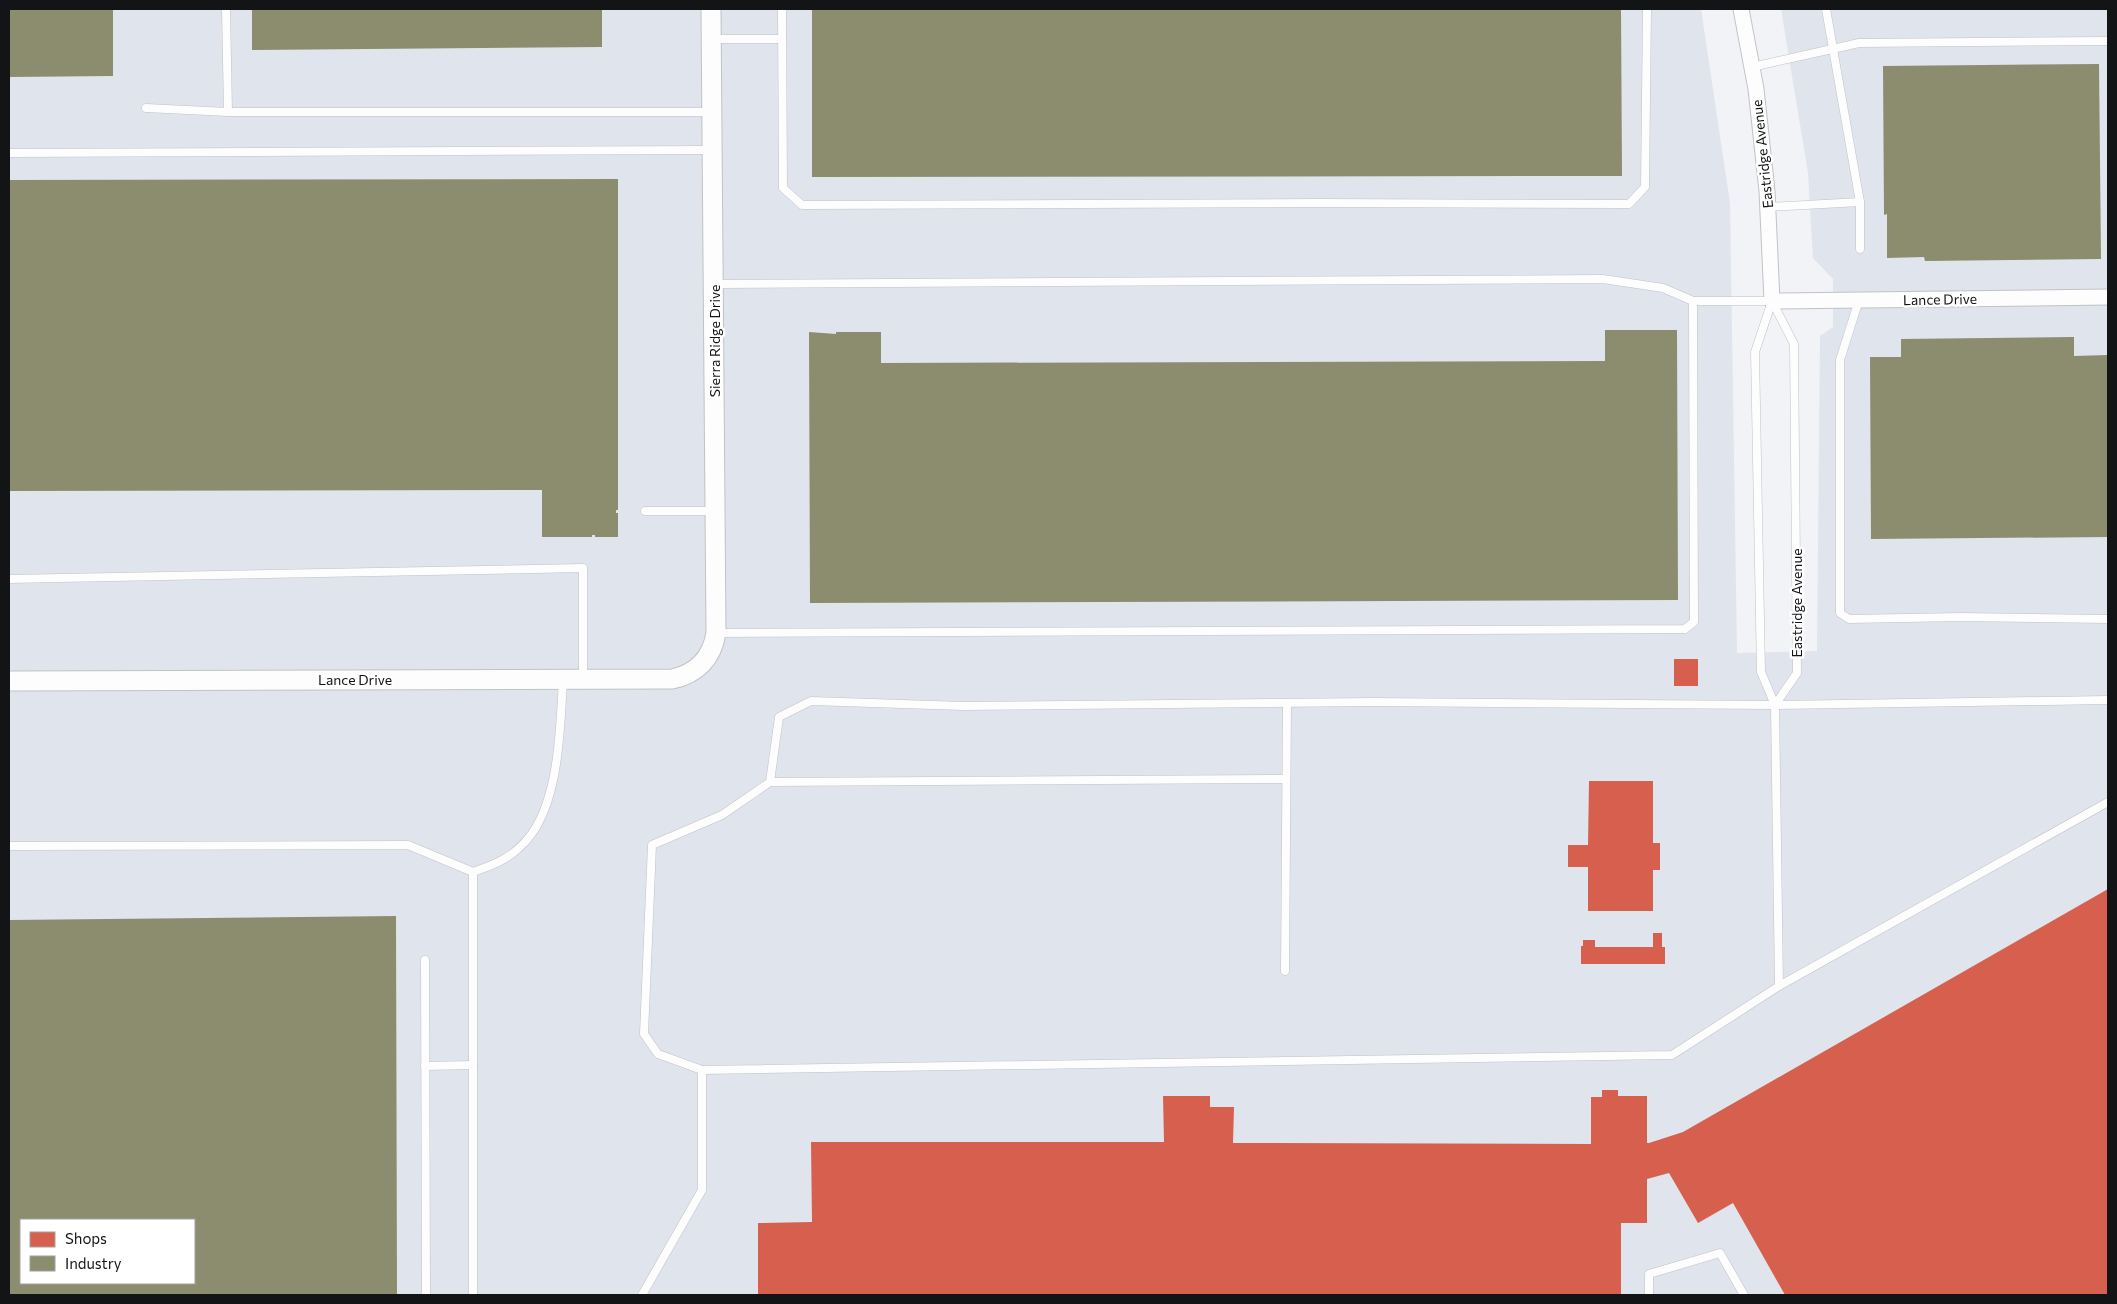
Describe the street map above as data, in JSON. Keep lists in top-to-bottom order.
{
  "streets": {
    "street": ["Eastridge Avenue", "Lance Drive", "Sierra Ridge Drive"]
  },
  "crossings": [
    ["Eastridge Avenue", "Lance Drive"],
    ["Lance Drive", "Sierra Ridge Drive"]
  ],
  "legend": ["Shops", "Industry"]
}
